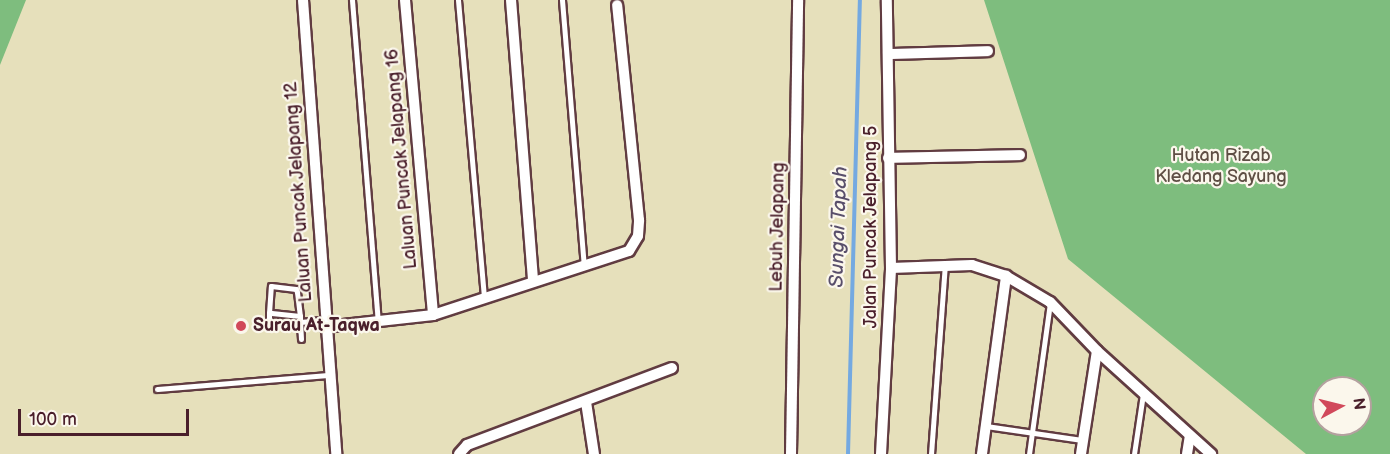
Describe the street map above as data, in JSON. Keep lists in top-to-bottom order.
{
  "streets": {
    "street": [
      "Laluan Puncak Jelapang 16",
      "Laluan Puncak Jelapang 12",
      "Lebuh Jelapang",
      "Jalan Puncak Jelapang 5"
    ]
  },
  "water": ["Sungai Tapah"],
  "parks": ["Hutan Rizab Kledang Sayung"],
  "places": ["Surau At-Taqwa"],
  "scale_bar": "100 m",
  "north": "right"
}
